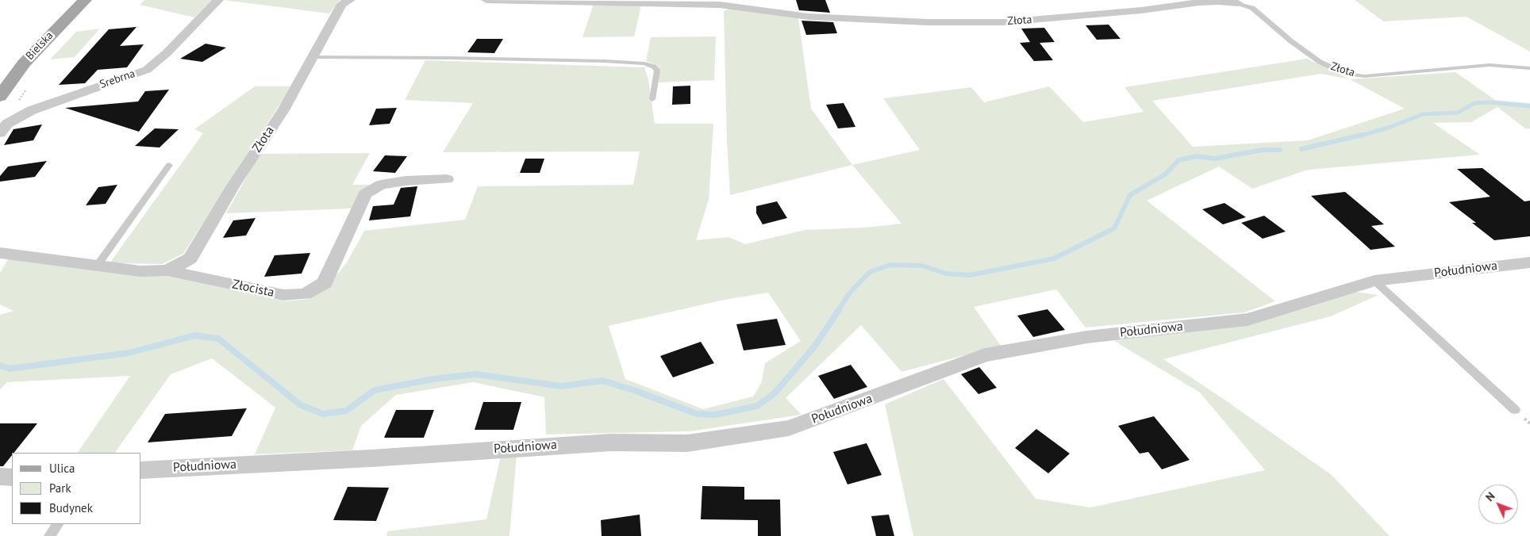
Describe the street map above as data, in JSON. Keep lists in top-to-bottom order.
{
  "streets": {
    "main road": ["Bielska"],
    "street": [
      "Złota",
      "Srebrna",
      "Południowa",
      "Złocista"
    ]
  },
  "crossings": [
    ["Złota", "Złocista"]
  ],
  "legend": ["Ulica", "Park", "Budynek"],
  "north": "top left"
}
